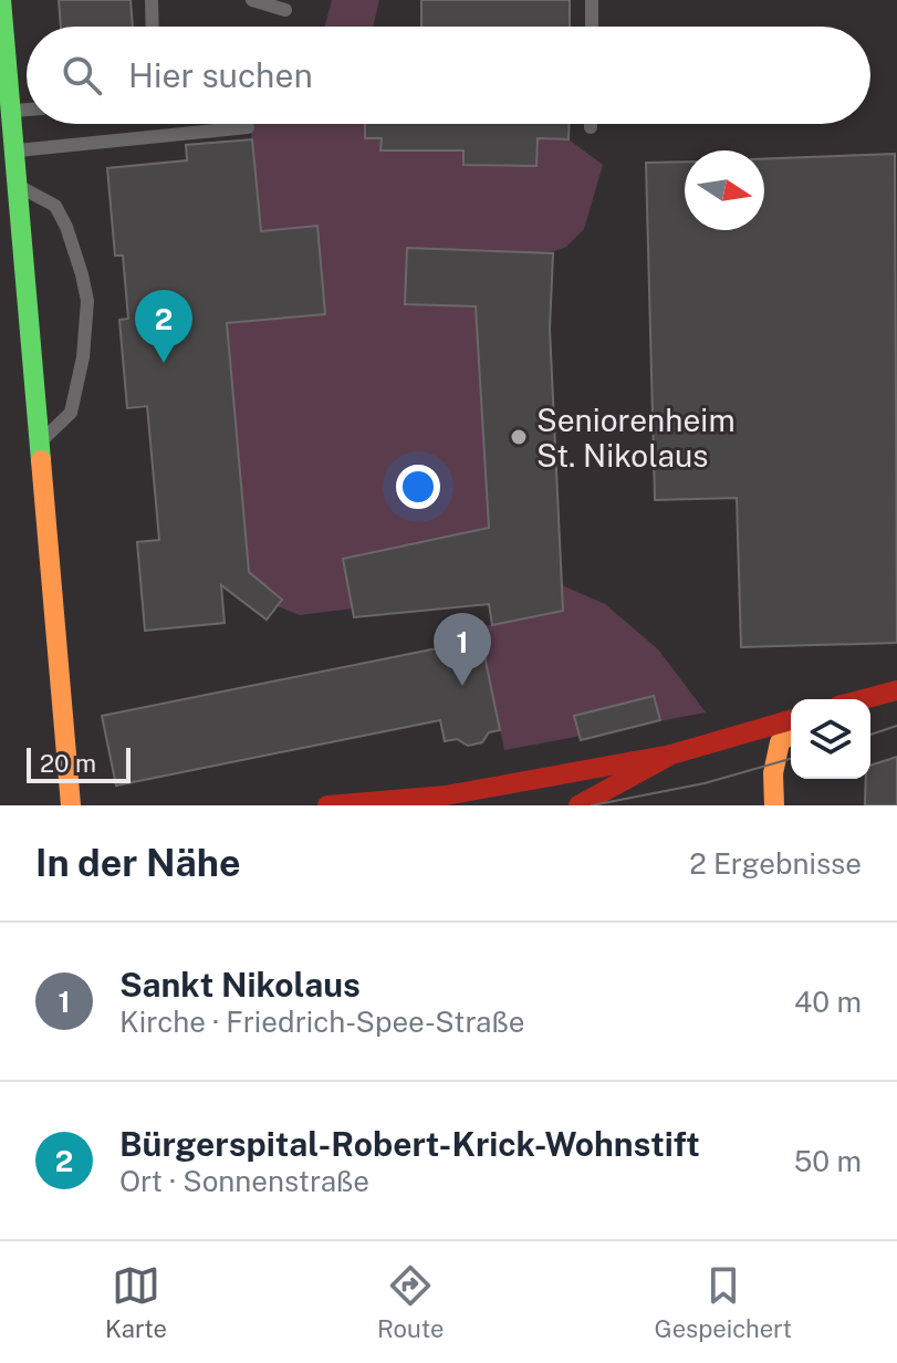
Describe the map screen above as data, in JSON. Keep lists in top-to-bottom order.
{
  "places": ["Seniorenheim St. Nikolaus"],
  "scale_bar": "20 m",
  "north": "right",
  "page": {
    "search": "Hier suchen",
    "pins": ["2", "1"],
    "scale": "20 m",
    "heading": ["In der Nähe", "2 Ergebnisse"],
    "list": [
      {
        "mark": "1",
        "name": "Sankt Nikolaus",
        "note": "Kirche · Friedrich-Spee-Straße",
        "value": "40 m"
      },
      {
        "mark": "2",
        "name": "Bürgerspital-Robert-Krick-Wohnstift",
        "note": "Ort · Sonnenstraße",
        "value": "50 m"
      }
    ],
    "nav": ["Karte", "Route", "Gespeichert"]
  }
}
